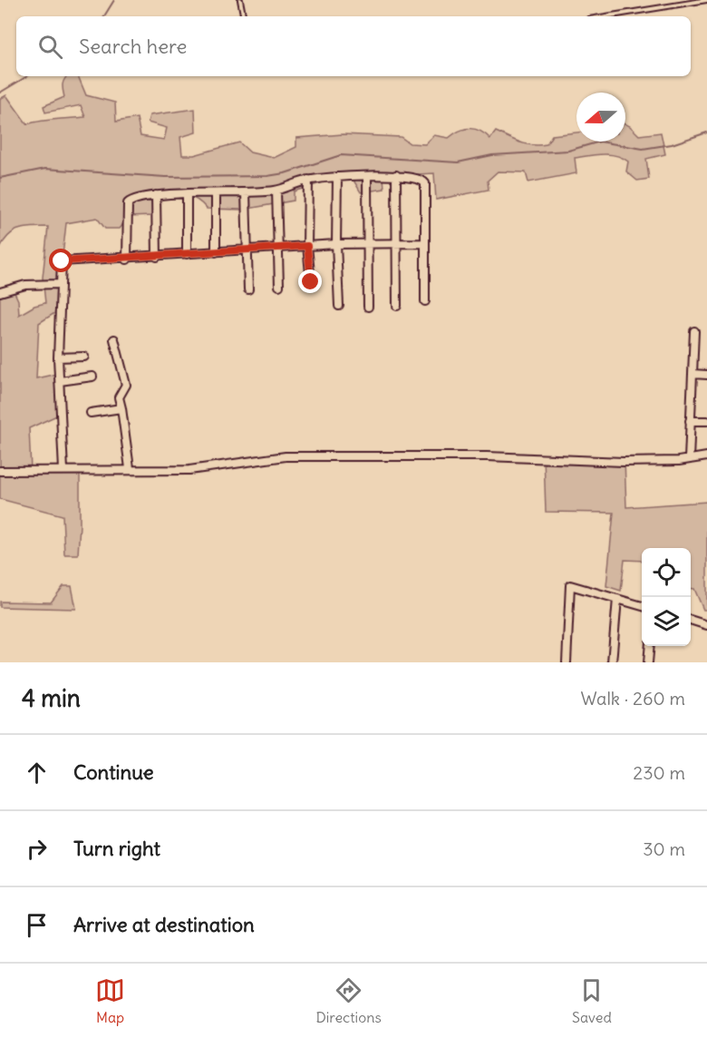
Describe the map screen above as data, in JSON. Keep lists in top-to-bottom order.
{
  "north": "left",
  "page": {
    "search": "Search here",
    "heading": ["4 min", "Walk · 260 m"],
    "list": [
      ["Continue", "230 m"],
      ["Turn right", "30 m"],
      "Arrive at destination"
    ],
    "nav": ["Map", "Directions", "Saved"]
  }
}
